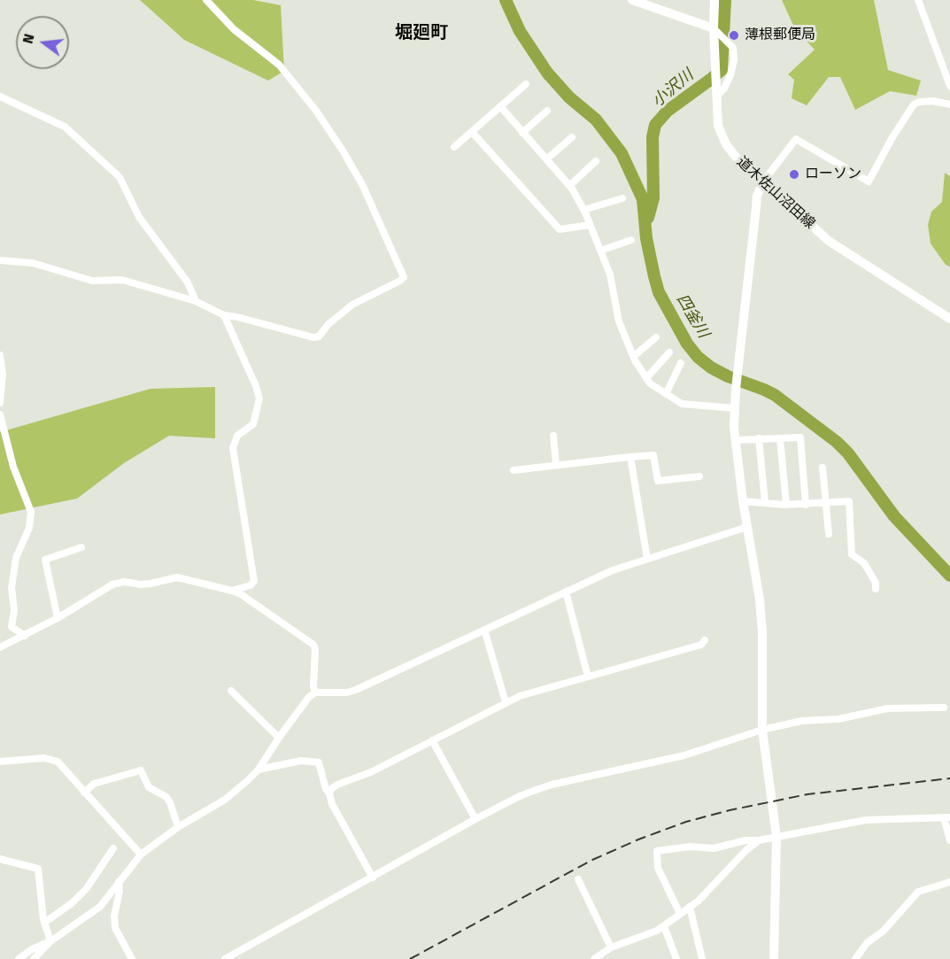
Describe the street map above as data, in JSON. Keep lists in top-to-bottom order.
{
  "streets": {
    "street": ["道木佐山沼田線"]
  },
  "districts": ["堀廻町"],
  "water": ["小沢川", "四釜川"],
  "places": ["薄根郵便局", "ローソン"],
  "north": "left"
}
